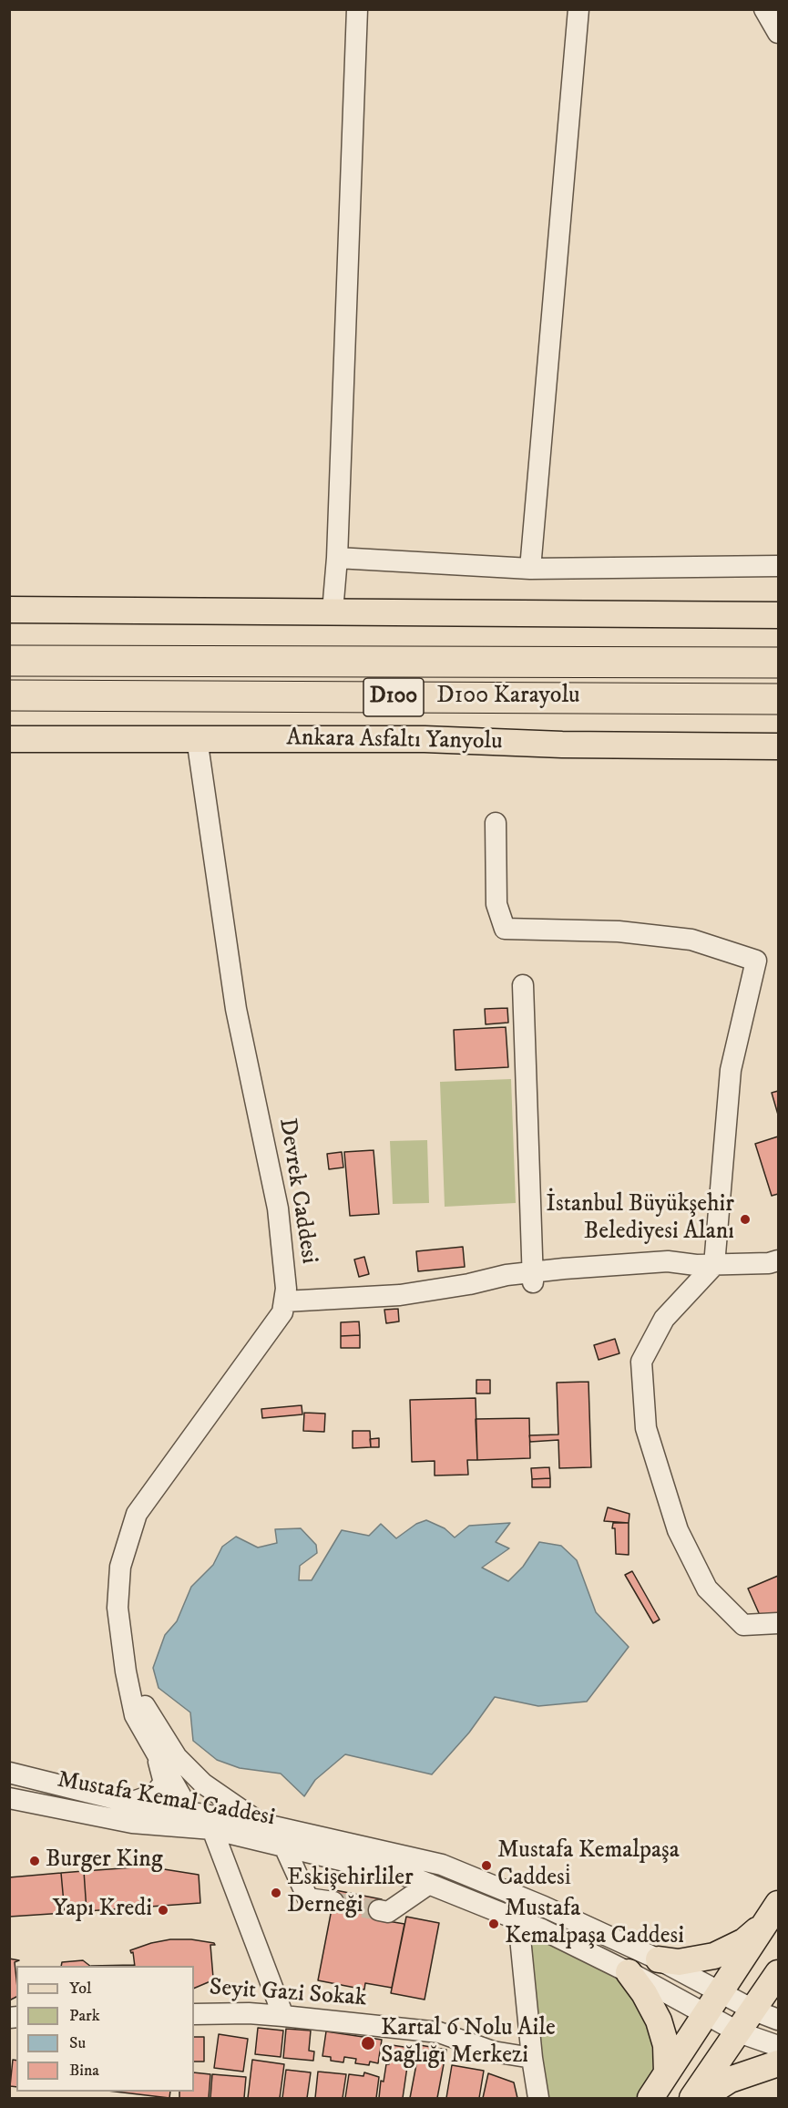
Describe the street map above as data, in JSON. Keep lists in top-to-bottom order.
{
  "streets": {
    "highway": ["D100", "D100 Karayolu"],
    "main road": ["Ankara Asfaltı Yanyolu"],
    "street": ["Devrek Caddesi", "Mustafa Kemal Caddesi", "Seyit Gazi Sokak"]
  },
  "crossings": [
    ["Ankara Asfaltı Yanyolu", "Devrek Caddesi"],
    ["Devrek Caddesi", "Mustafa Kemal Caddesi"]
  ],
  "places": [
    "İstanbul Büyükşehir Belediyesi Alanı",
    "Burger King",
    "Mustafa Kemalpaşa Caddesi̇",
    "Eskişehirliler Derneği",
    "Yapı Kredi",
    "Mustafa Kemalpaşa Caddesi",
    "Kartal 6 Nolu Aile Sağlığı Merkezi"
  ],
  "legend": [
    "Yol",
    "Park",
    "Su",
    "Bina"
  ]
}
